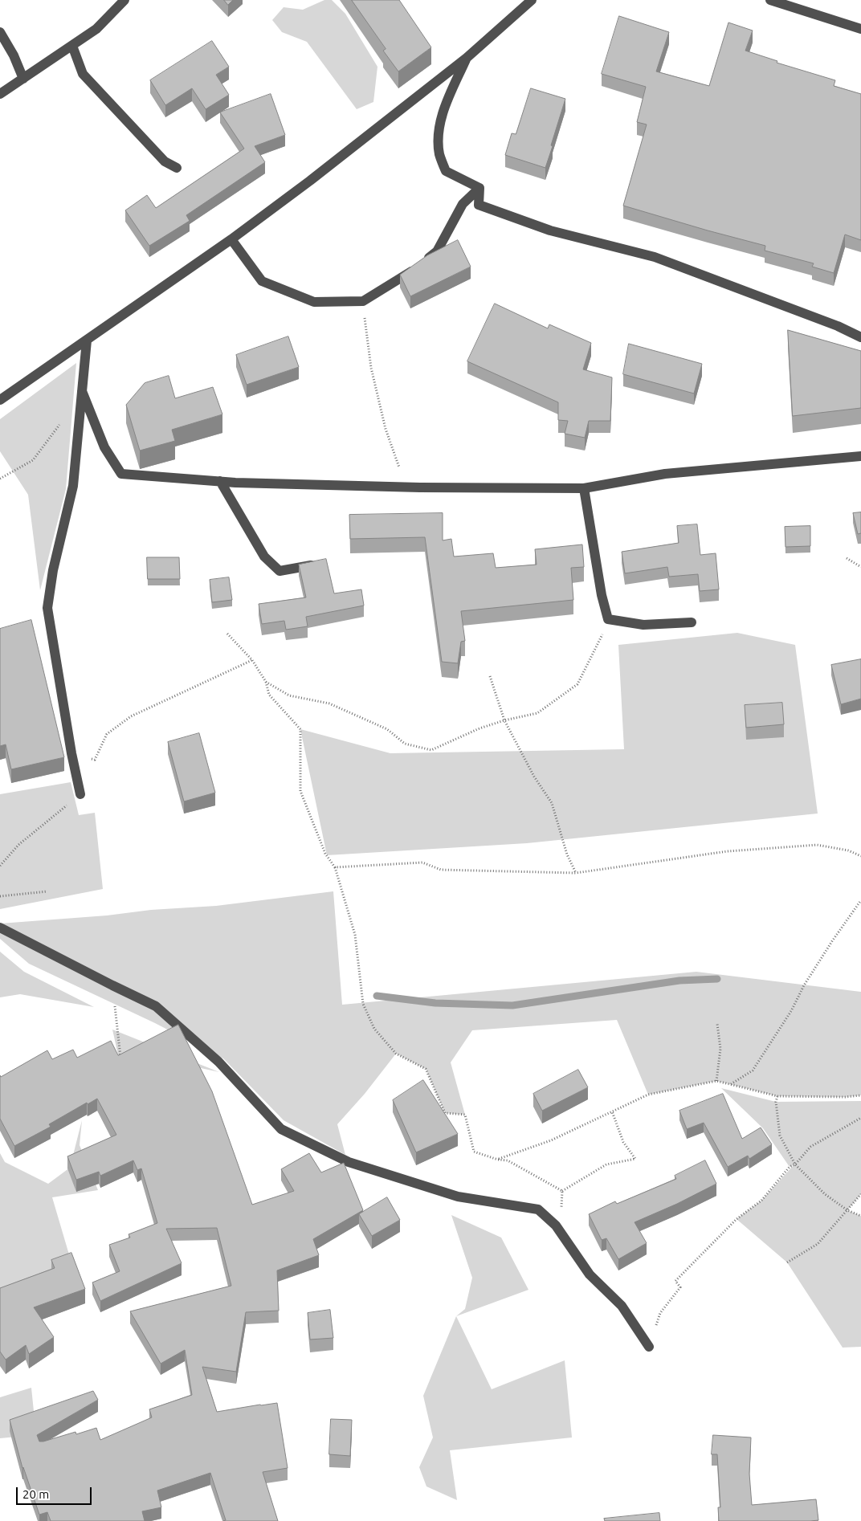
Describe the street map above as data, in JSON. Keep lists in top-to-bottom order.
{
  "scale_bar": "20 m"
}
